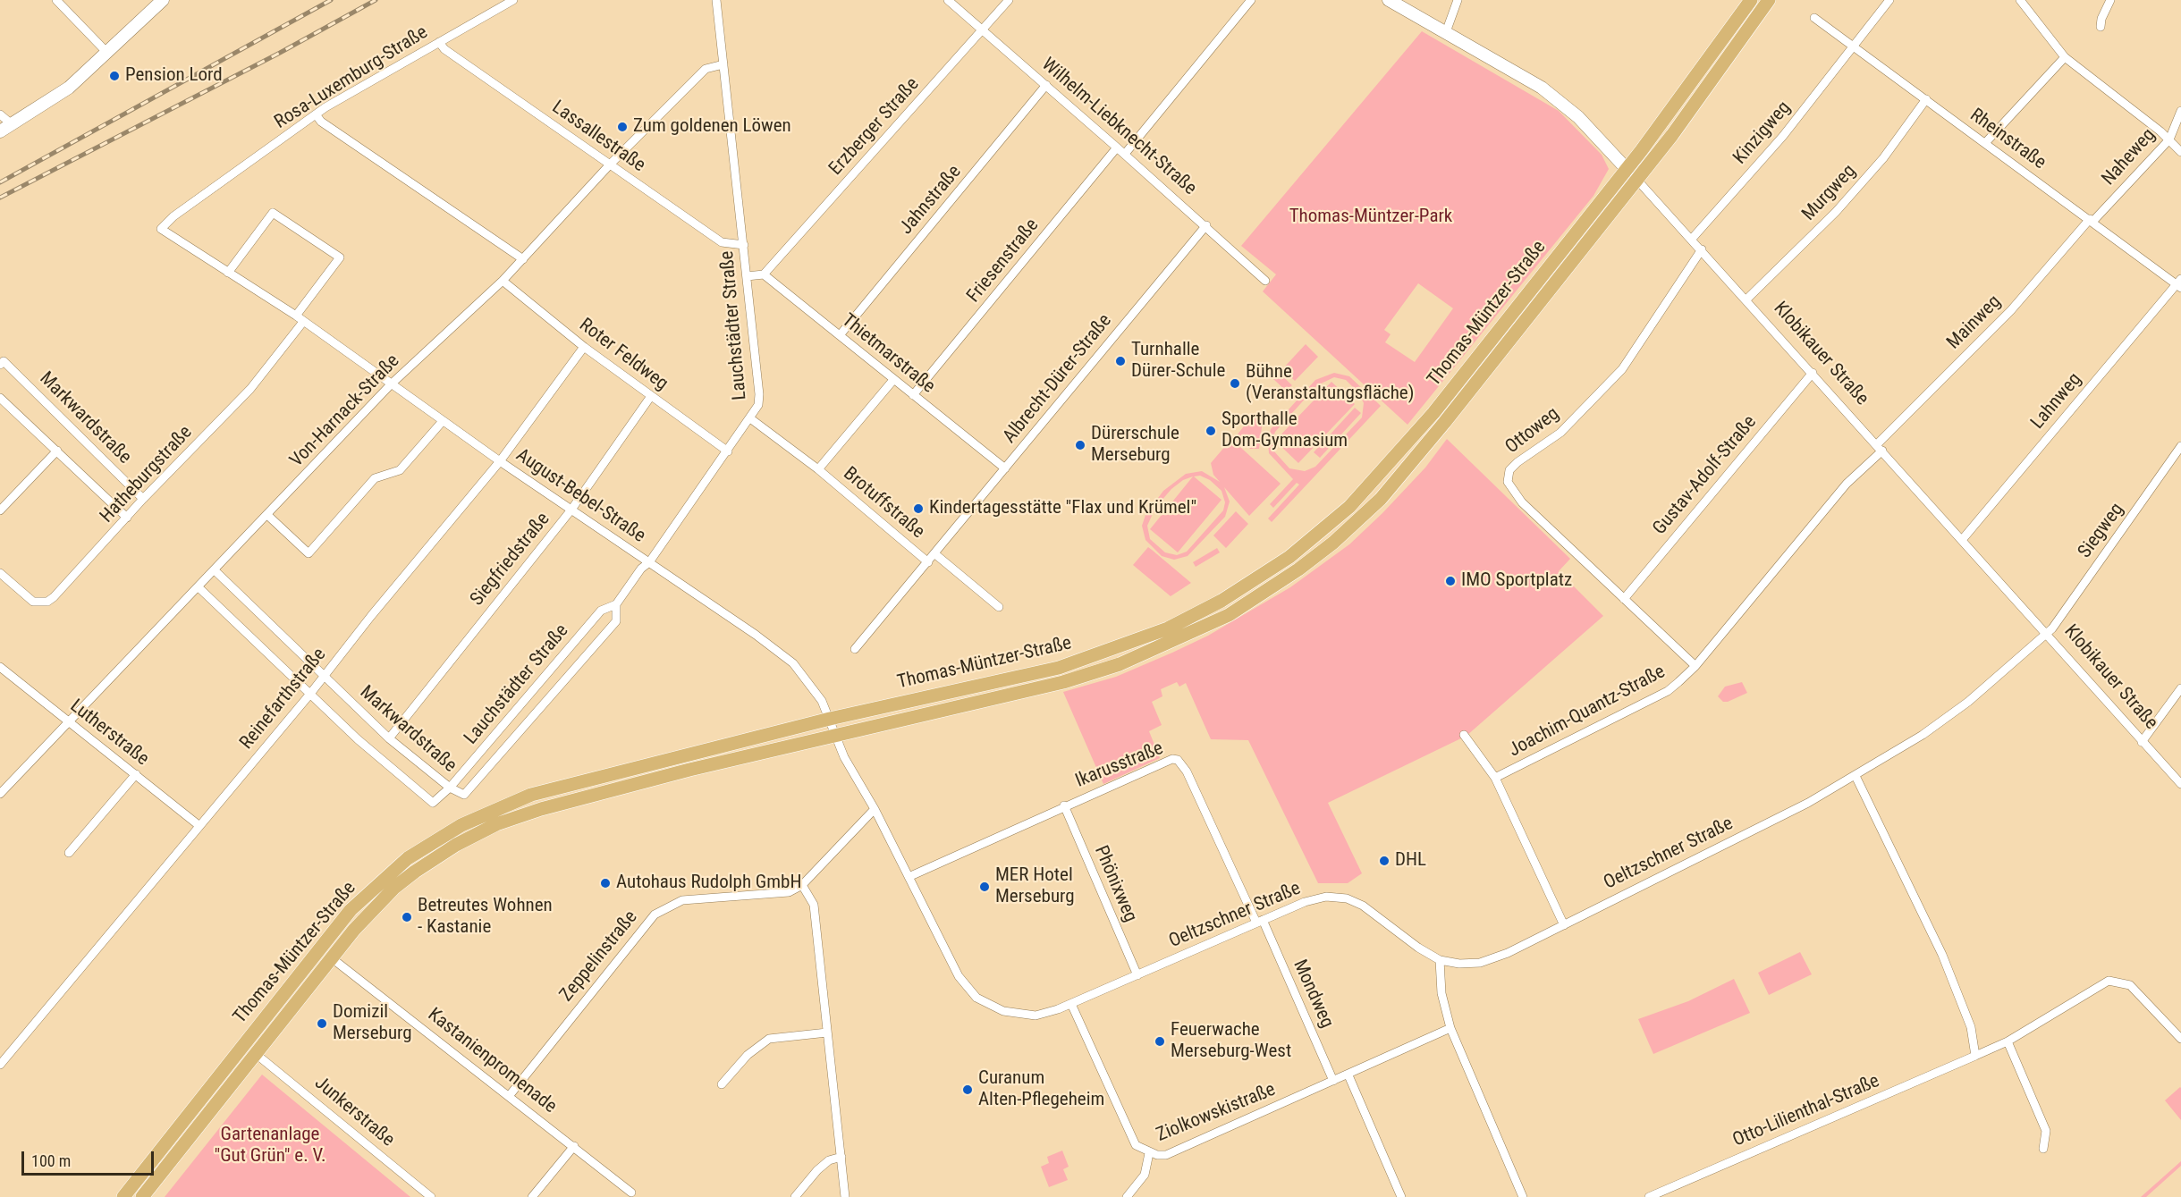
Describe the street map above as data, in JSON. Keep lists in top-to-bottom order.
{
  "streets": {
    "main road": ["Thomas-Müntzer-Straße"],
    "street": [
      "Rosa-Luxemburg-Straße",
      "Erzberger Straße",
      "Wilhelm-Liebknecht-Straße",
      "Kinzigweg",
      "Lassallestraße",
      "Rheinstraße",
      "Naheweg",
      "Murgweg",
      "Jahnstraße",
      "Friesenstraße",
      "Mainweg",
      "Lauchstädter Straße",
      "Thietmarstraße",
      "Klobikauer Straße",
      "Roter Feldweg",
      "Albrecht-Dürer-Straße",
      "Lahnweg",
      "Von-Harnack-Straße",
      "Markwardstraße",
      "Ottoweg",
      "Hatheburgstraße",
      "Gustav-Adolf-Straße",
      "August-Bebel-Straße",
      "Brotuffstraße",
      "Siegweg",
      "Siegfriedstraße",
      "Reinefarthstraße",
      "Joachim-Quantz-Straße",
      "Lutherstraße",
      "Ikarusstraße",
      "Oeltzschner Straße",
      "Phönixweg",
      "Zeppelinstraße",
      "Mondweg",
      "Kastanienpromenade",
      "Otto-Lilienthal-Straße",
      "Junkerstraße",
      "Ziolkowskistraße"
    ]
  },
  "crossings": [
    ["Rosa-Luxemburg-Straße", "Lassallestraße"],
    ["Rosa-Luxemburg-Straße", "August-Bebel-Straße"],
    ["Erzberger Straße", "Wilhelm-Liebknecht-Straße"],
    ["Erzberger Straße", "Thietmarstraße"],
    ["Wilhelm-Liebknecht-Straße", "Jahnstraße"],
    ["Wilhelm-Liebknecht-Straße", "Friesenstraße"],
    ["Wilhelm-Liebknecht-Straße", "Albrecht-Dürer-Straße"],
    ["Kinzigweg", "Rheinstraße"],
    ["Kinzigweg", "Klobikauer Straße"],
    ["Lassallestraße", "Lauchstädter Straße"],
    ["Lassallestraße", "Von-Harnack-Straße"],
    ["Rheinstraße", "Naheweg"],
    ["Rheinstraße", "Murgweg"],
    ["Rheinstraße", "Mainweg"],
    ["Rheinstraße", "Lahnweg"],
    ["Naheweg", "Mainweg"],
    ["Murgweg", "Klobikauer Straße"],
    ["Jahnstraße", "Thietmarstraße"],
    ["Friesenstraße", "Thietmarstraße"],
    ["Thomas-Müntzer-Straße", "Klobikauer Straße"],
    ["Thomas-Müntzer-Straße", "August-Bebel-Straße"],
    ["Thomas-Müntzer-Straße", "Oeltzschner Straße"],
    ["Thomas-Müntzer-Straße", "Kastanienpromenade"],
    ["Thomas-Müntzer-Straße", "Junkerstraße"],
    ["Mainweg", "Klobikauer Straße"],
    ["Mainweg", "Joachim-Quantz-Straße"],
    ["Lauchstädter Straße", "Roter Feldweg"],
    ["Lauchstädter Straße", "Von-Harnack-Straße"],
    ["Lauchstädter Straße", "Markwardstraße"],
    ["Lauchstädter Straße", "August-Bebel-Straße"],
    ["Lauchstädter Straße", "Brotuffstraße"],
    ["Thietmarstraße", "Albrecht-Dürer-Straße"],
    ["Thietmarstraße", "Brotuffstraße"],
    ["Klobikauer Straße", "Lahnweg"],
    ["Klobikauer Straße", "Ottoweg"],
    ["Klobikauer Straße", "Gustav-Adolf-Straße"],
    ["Klobikauer Straße", "Siegweg"],
    ["Klobikauer Straße", "Joachim-Quantz-Straße"],
    ["Klobikauer Straße", "Oeltzschner Straße"],
    ["Roter Feldweg", "Von-Harnack-Straße"],
    ["Roter Feldweg", "Siegfriedstraße"],
    ["Roter Feldweg", "Reinefarthstraße"],
    ["Albrecht-Dürer-Straße", "Brotuffstraße"],
    ["Von-Harnack-Straße", "Markwardstraße"],
    ["Von-Harnack-Straße", "August-Bebel-Straße"],
    ["Von-Harnack-Straße", "Lutherstraße"],
    ["Markwardstraße", "Hatheburgstraße"],
    ["Markwardstraße", "Siegfriedstraße"],
    ["Markwardstraße", "Reinefarthstraße"],
    ["Ottoweg", "Gustav-Adolf-Straße"],
    ["Ottoweg", "Joachim-Quantz-Straße"],
    ["Hatheburgstraße", "August-Bebel-Straße"],
    ["August-Bebel-Straße", "Siegfriedstraße"],
    ["August-Bebel-Straße", "Reinefarthstraße"],
    ["August-Bebel-Straße", "Oeltzschner Straße"],
    ["Siegweg", "Oeltzschner Straße"],
    ["Reinefarthstraße", "Lutherstraße"],
    ["Joachim-Quantz-Straße", "Oeltzschner Straße"],
    ["Ikarusstraße", "Oeltzschner Straße"],
    ["Ikarusstraße", "Phönixweg"],
    ["Ikarusstraße", "Mondweg"],
    ["Oeltzschner Straße", "Phönixweg"],
    ["Oeltzschner Straße", "Zeppelinstraße"],
    ["Oeltzschner Straße", "Mondweg"],
    ["Oeltzschner Straße", "Ziolkowskistraße"],
    ["Zeppelinstraße", "Kastanienpromenade"],
    ["Mondweg", "Ziolkowskistraße"]
  ],
  "parks": ["Thomas-Müntzer-Park", "Gartenanlage \"Gut Grün\" e. V."],
  "places": [
    "Pension Lord",
    "Zum goldenen Löwen",
    "Turnhalle Dürer-Schule",
    "Bühne (Veranstaltungsfläche)",
    "Sporthalle Dom-Gymnasium",
    "Dürerschule Merseburg",
    "Kindertagesstätte \"Flax und Krümel\"",
    "IMO Sportplatz",
    "DHL",
    "Autohaus Rudolph GmbH",
    "MER Hotel Merseburg",
    "Betreutes Wohnen - Kastanie",
    "Domizil Merseburg",
    "Feuerwache Merseburg-West",
    "Curanum Alten-Pflegeheim"
  ],
  "scale_bar": "100 m"
}
